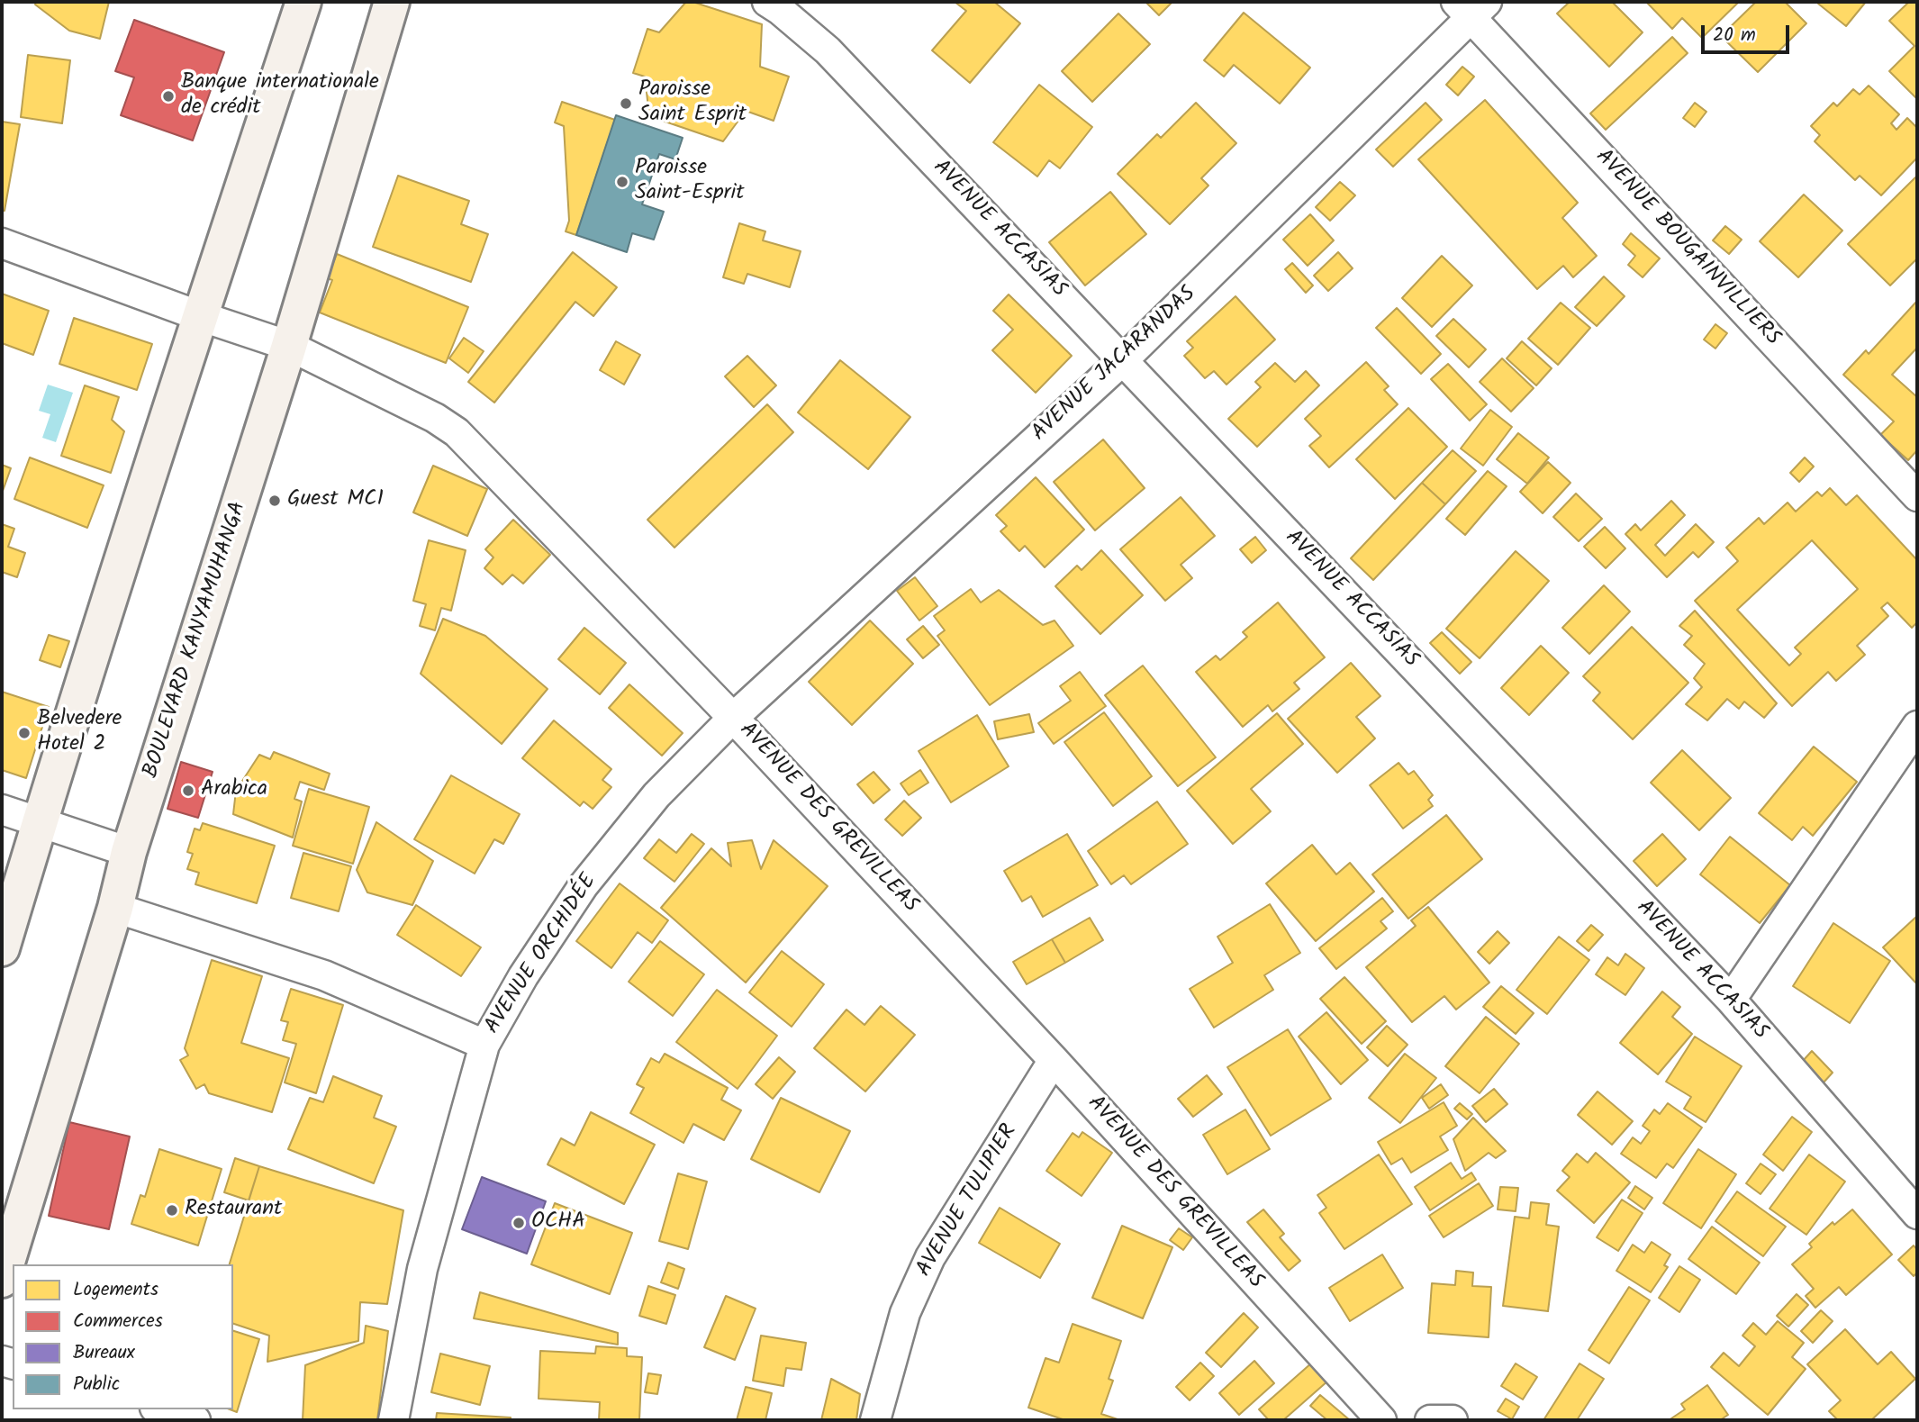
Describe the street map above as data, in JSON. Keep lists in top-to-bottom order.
{
  "streets": {
    "main road": ["BOULEVARD KANYAMUHANGA"],
    "street": [
      "AVENUE ACCASIAS",
      "AVENUE BOUGAINVILLIERS",
      "AVENUE JACARANDAS",
      "AVENUE DES GREVILLEAS",
      "AVENUE ORCHIDÉE",
      "AVENUE TULIPIER"
    ]
  },
  "crossings": [
    ["AVENUE ACCASIAS", "AVENUE JACARANDAS"],
    ["AVENUE BOUGAINVILLIERS", "AVENUE JACARANDAS"],
    ["AVENUE JACARANDAS", "AVENUE DES GREVILLEAS"],
    ["AVENUE JACARANDAS", "AVENUE ORCHIDÉE"],
    ["BOULEVARD KANYAMUHANGA", "AVENUE DES GREVILLEAS"],
    ["AVENUE DES GREVILLEAS", "AVENUE ORCHIDÉE"],
    ["AVENUE DES GREVILLEAS", "AVENUE TULIPIER"]
  ],
  "places": [
    "Banque internationale de crédit",
    "Paroisse Saint Esprit",
    "Paroisse Saint-Esprit",
    "Guest MC1",
    "Belvedere Hotel 2",
    "Arabica",
    "Restaurant",
    "OCHA"
  ],
  "legend": [
    "Logements",
    "Commerces",
    "Bureaux",
    "Public"
  ],
  "scale_bar": "20 m"
}
